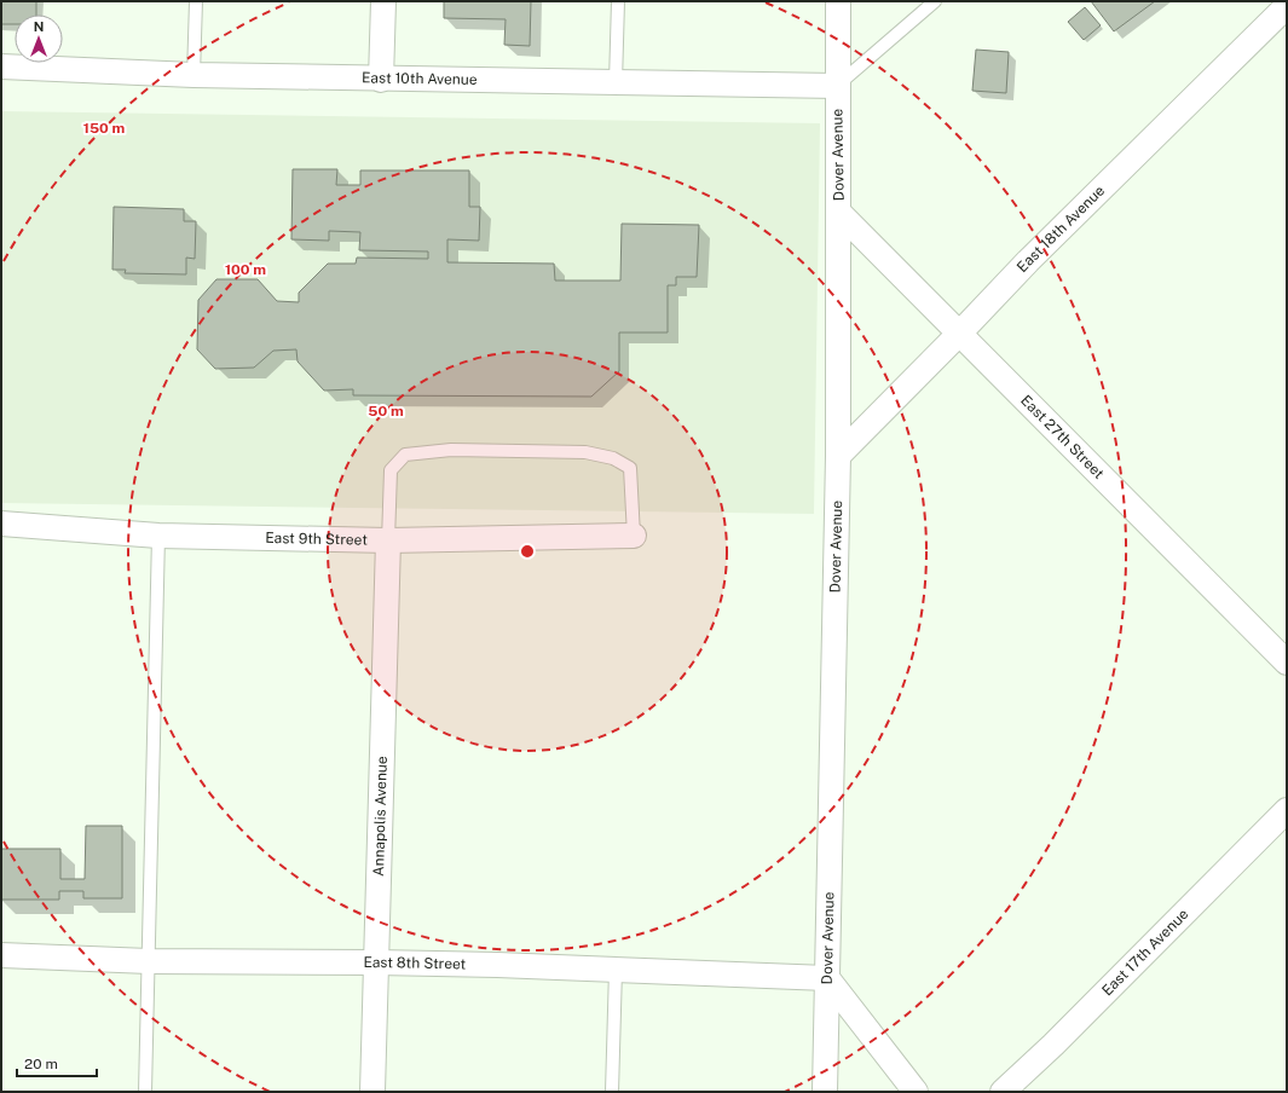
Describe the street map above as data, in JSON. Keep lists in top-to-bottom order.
{
  "streets": {
    "street": [
      "East 10th Avenue",
      "Dover Avenue",
      "East 18th Avenue",
      "East 27th Street",
      "East 9th Street",
      "Annapolis Avenue",
      "East 17th Avenue",
      "East 8th Street"
    ]
  },
  "crossings": [
    ["East 10th Avenue", "Dover Avenue"],
    ["Dover Avenue", "East 18th Avenue"],
    ["Dover Avenue", "East 27th Street"],
    ["Dover Avenue", "East 8th Street"],
    ["East 18th Avenue", "East 27th Street"],
    ["East 9th Street", "Annapolis Avenue"],
    ["Annapolis Avenue", "East 8th Street"]
  ],
  "scale_bar": "20 m",
  "north": "top",
  "rings": ["150 m", "100 m", "50 m"]
}
